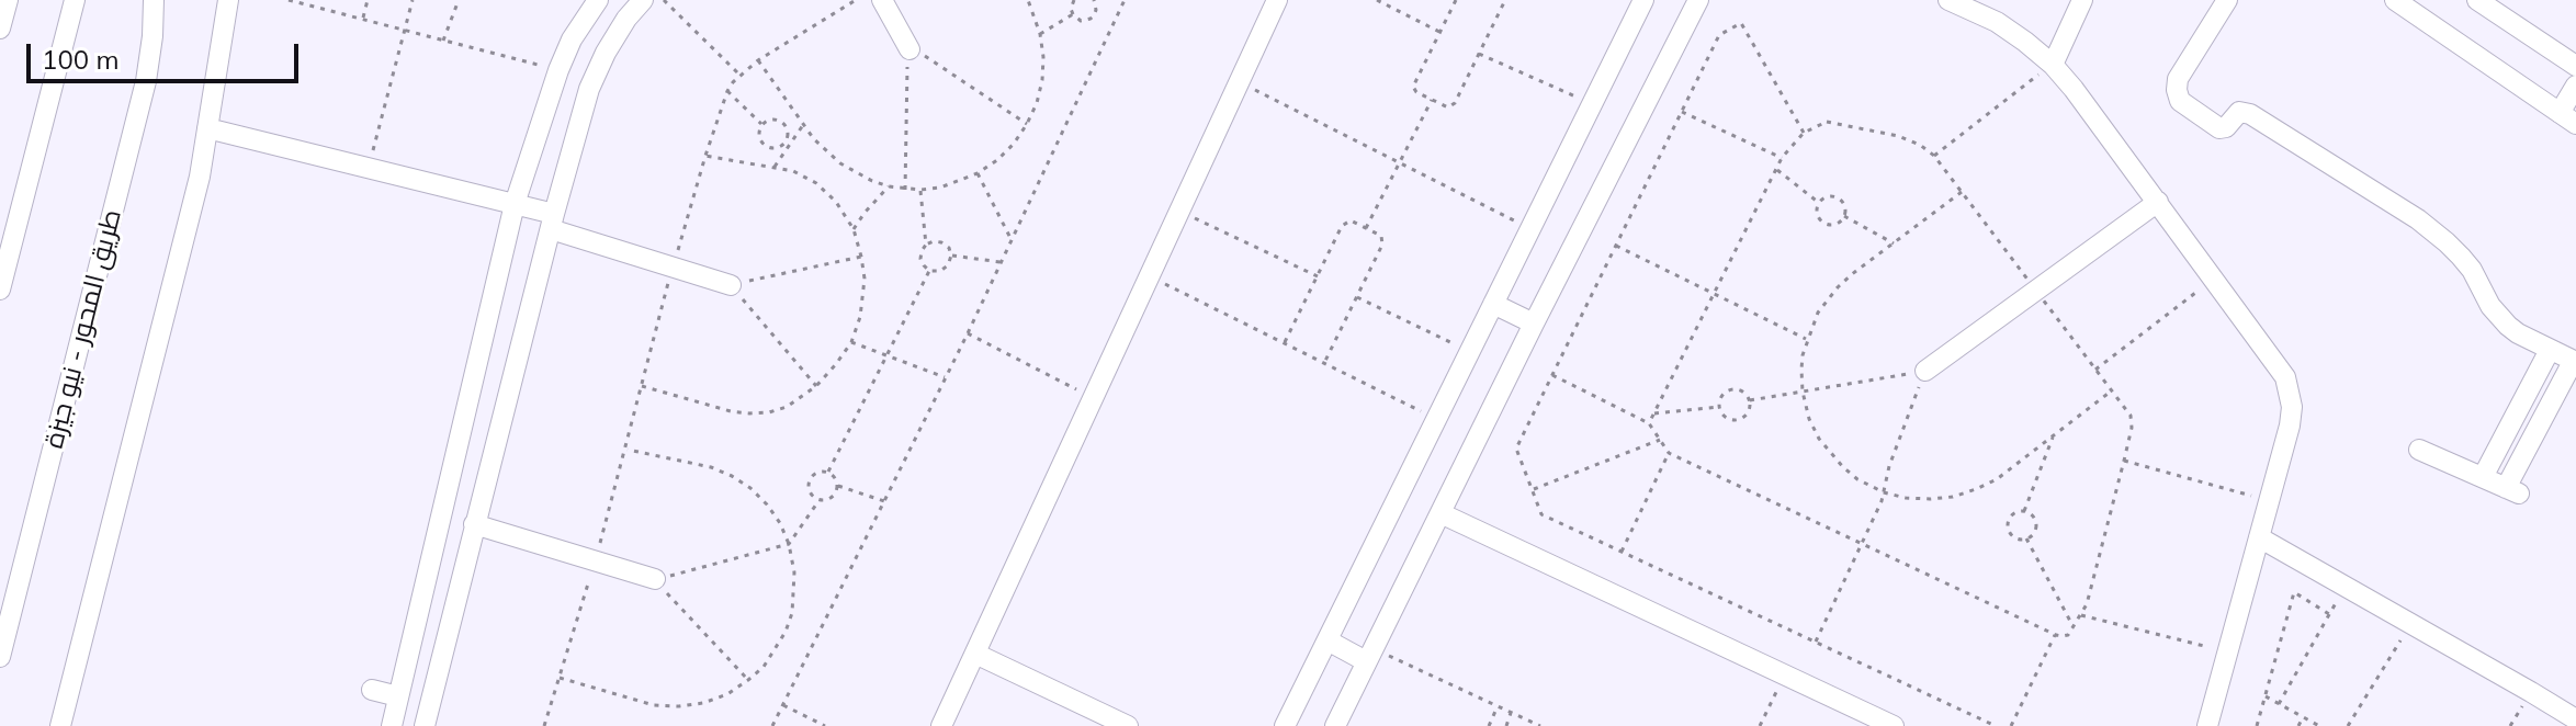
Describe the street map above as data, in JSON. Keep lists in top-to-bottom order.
{
  "streets": {
    "street": ["طريق المحور - نيو جيزة"]
  },
  "scale_bar": "100 m"
}
